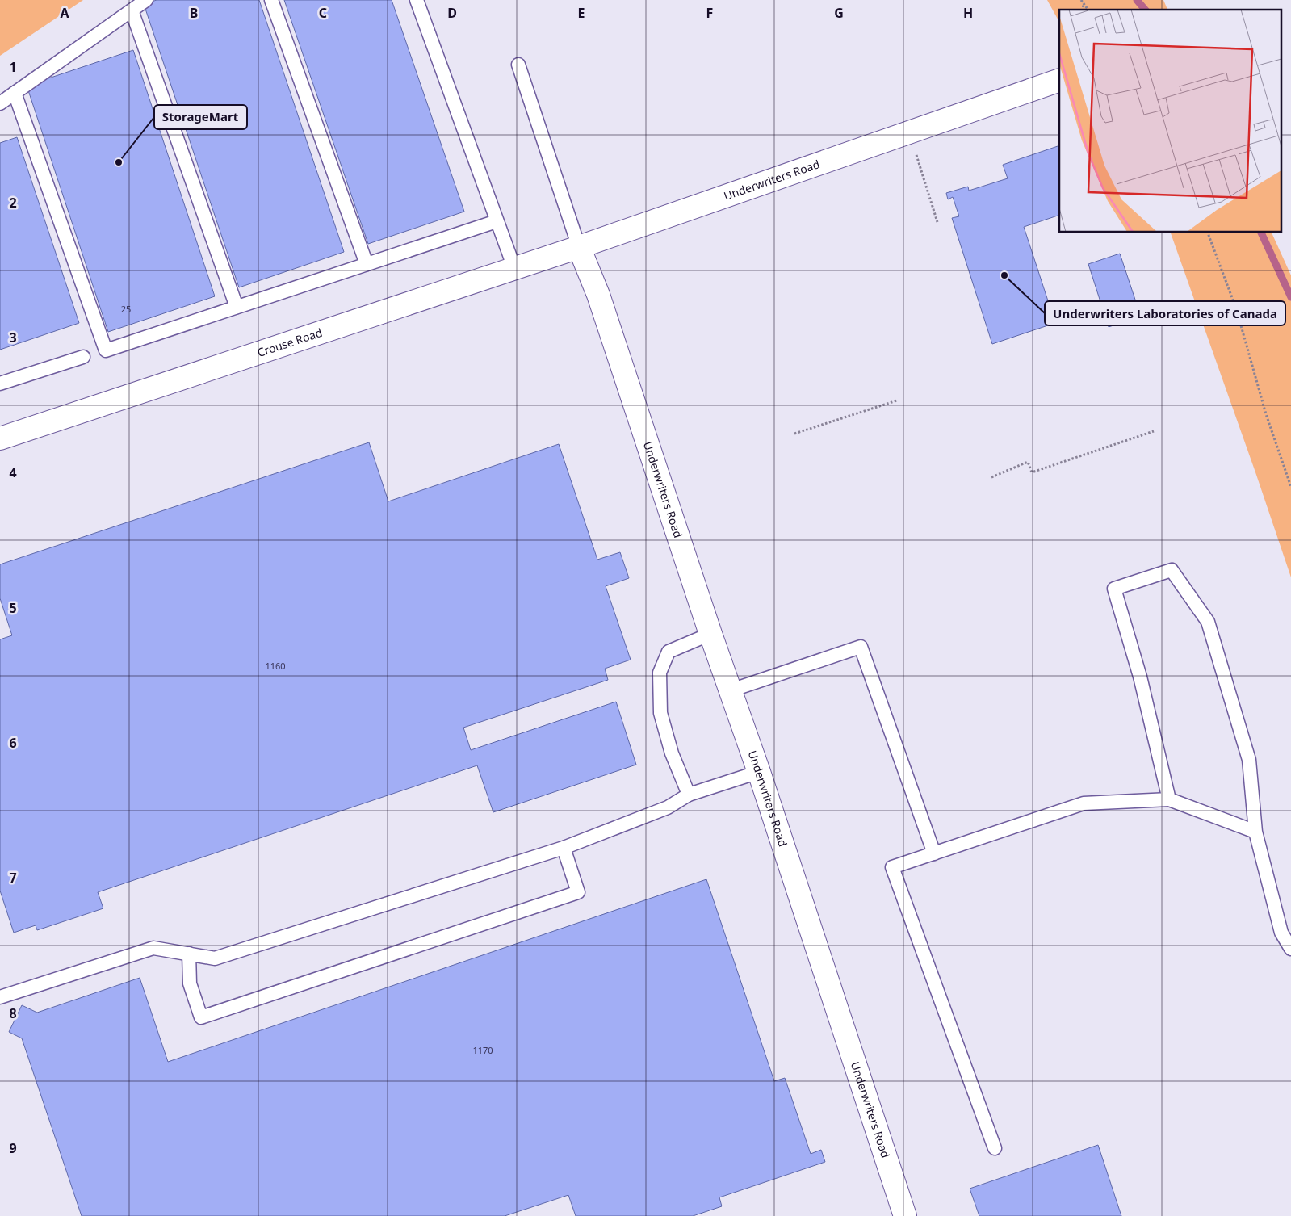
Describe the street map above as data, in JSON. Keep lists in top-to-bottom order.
{
  "streets": {
    "street": ["Underwriters Road", "Crouse Road"]
  },
  "crossings": [
    ["Underwriters Road", "Crouse Road"]
  ],
  "places": ["StorageMart", "Underwriters Laboratories of Canada"],
  "house_numbers": ["25", "1160", "1170"],
  "grid": {
    "columns": [
      "A",
      "B",
      "C",
      "D",
      "E",
      "F",
      "G",
      "H"
    ],
    "rows": [
      "1",
      "2",
      "3",
      "4",
      "5",
      "6",
      "7",
      "8",
      "9"
    ]
  }
}
